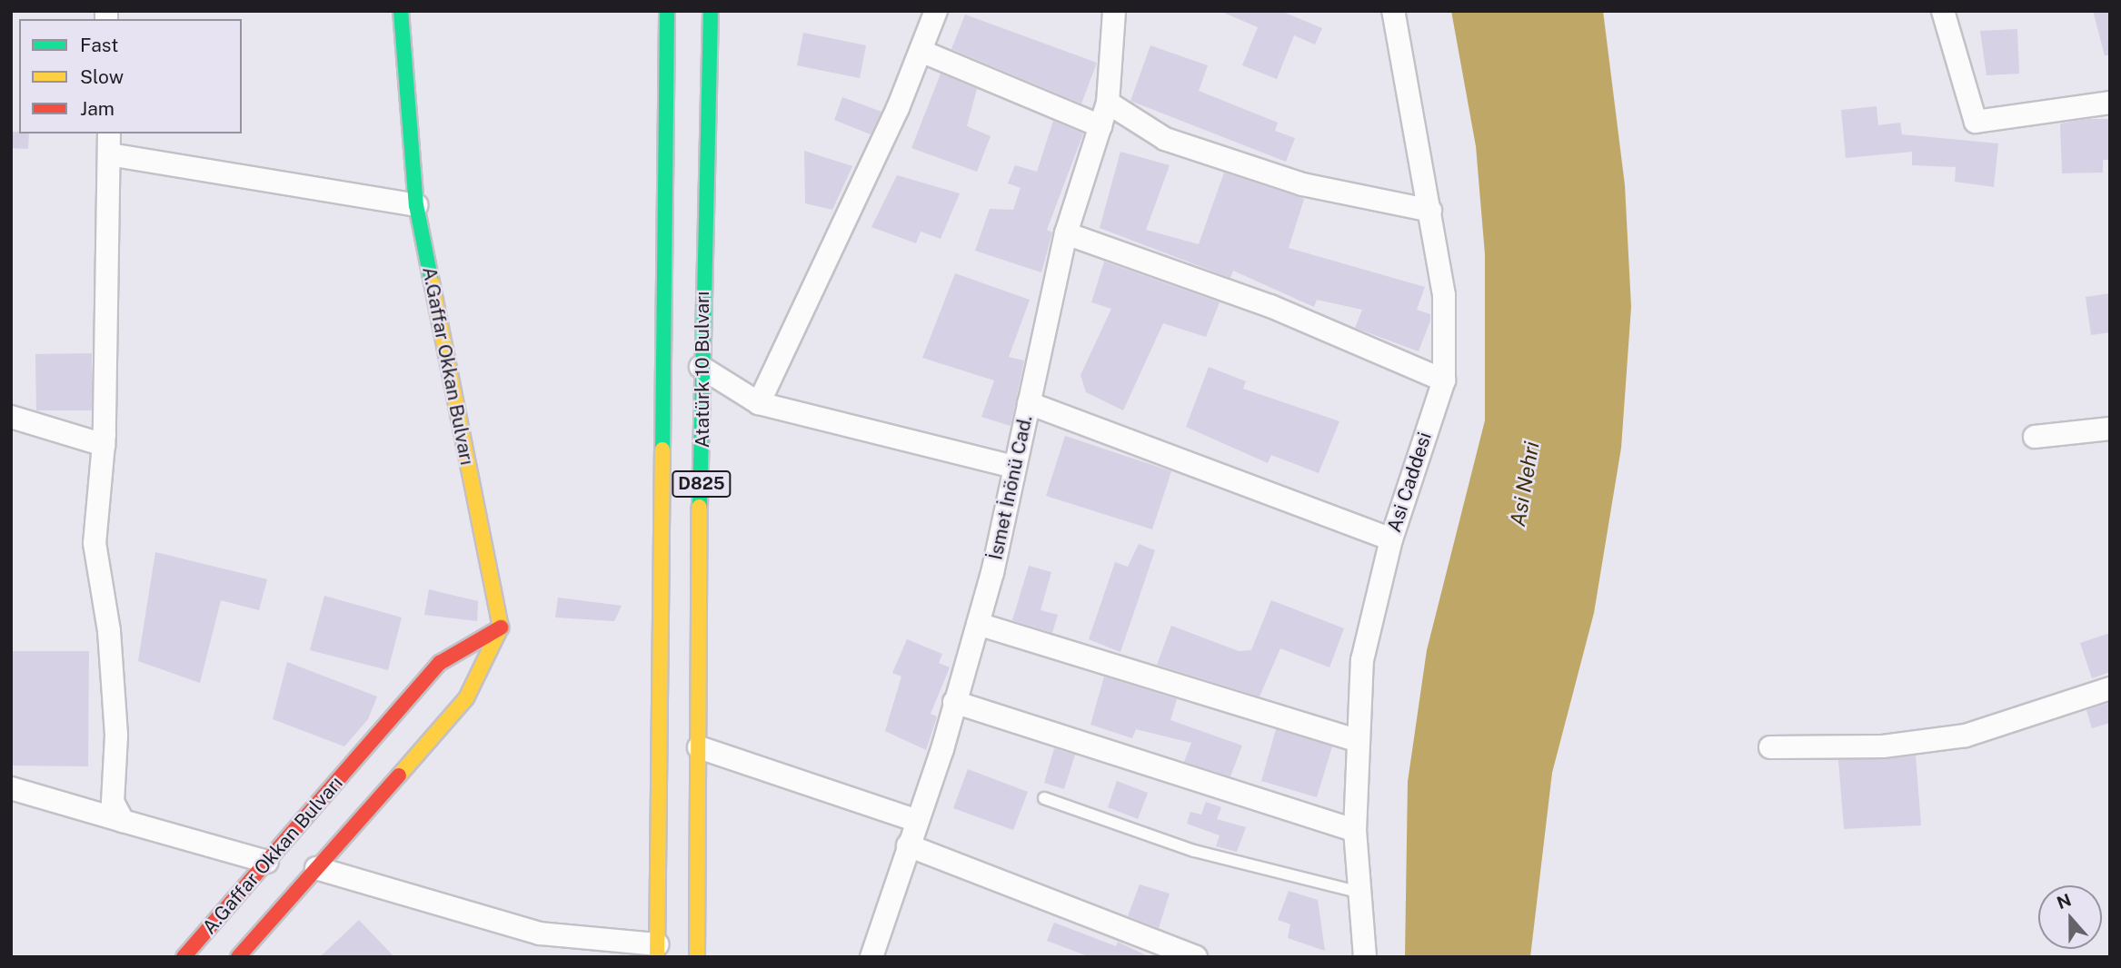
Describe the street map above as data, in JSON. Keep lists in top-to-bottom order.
{
  "streets": {
    "main road": ["A.Gaffar Okkan Bulvarı", "Atatürk 10 Bulvarı", "D825"],
    "street": ["Asi Caddesi", "İsmet İnönü Cad."]
  },
  "water": ["Asi Nehri"],
  "legend": ["Fast", "Slow", "Jam"],
  "north": "top"
}
